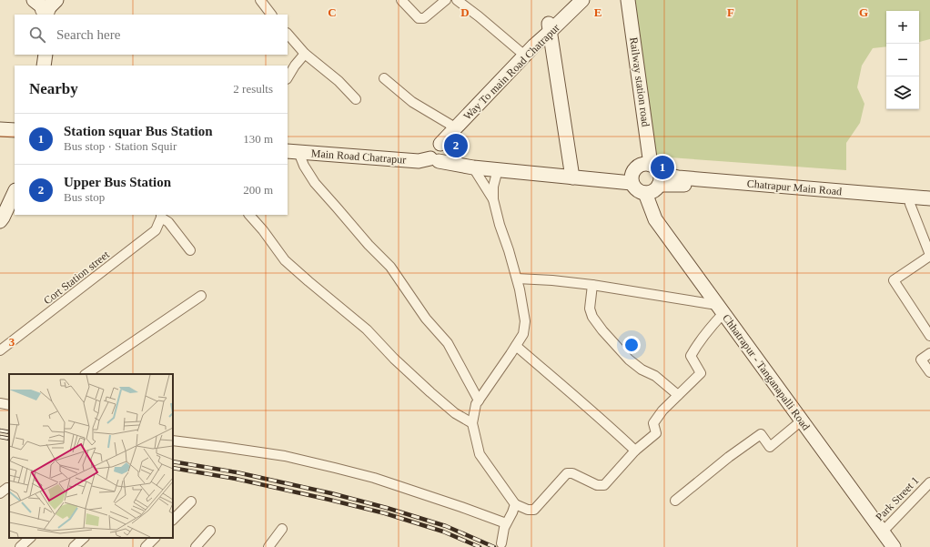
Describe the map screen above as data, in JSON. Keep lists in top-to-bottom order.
{
  "streets": {
    "main road": [
      "Way To main Road Chatrapur",
      "Railway station road",
      "Main Road Chatrapur",
      "Chatrapur Main Road",
      "Chhatrapur - Tanganapalli Road"
    ],
    "street": ["Cort Station street", "Park Street 1"]
  },
  "crossings": [
    ["Way To main Road Chatrapur", "Main Road Chatrapur"],
    ["Railway station road", "Chatrapur Main Road"],
    ["Railway station road", "Chhatrapur - Tanganapalli Road"],
    ["Chatrapur Main Road", "Chhatrapur - Tanganapalli Road"],
    ["Chhatrapur - Tanganapalli Road", "Park Street 1"]
  ],
  "page": {
    "map_buttons": ["+", "−"],
    "search": "Search here",
    "heading": ["Nearby", "2 results"],
    "list": [
      {
        "mark": "1",
        "name": "Station squar Bus Station",
        "note": "Bus stop · Station Squir",
        "value": "130 m"
      },
      {
        "mark": "2",
        "name": "Upper Bus Station",
        "note": "Bus stop",
        "value": "200 m"
      }
    ],
    "pins": ["2", "1"]
  },
  "grid": {
    "columns": [
      "C",
      "D",
      "E",
      "F",
      "G"
    ],
    "rows": ["3"]
  }
}
